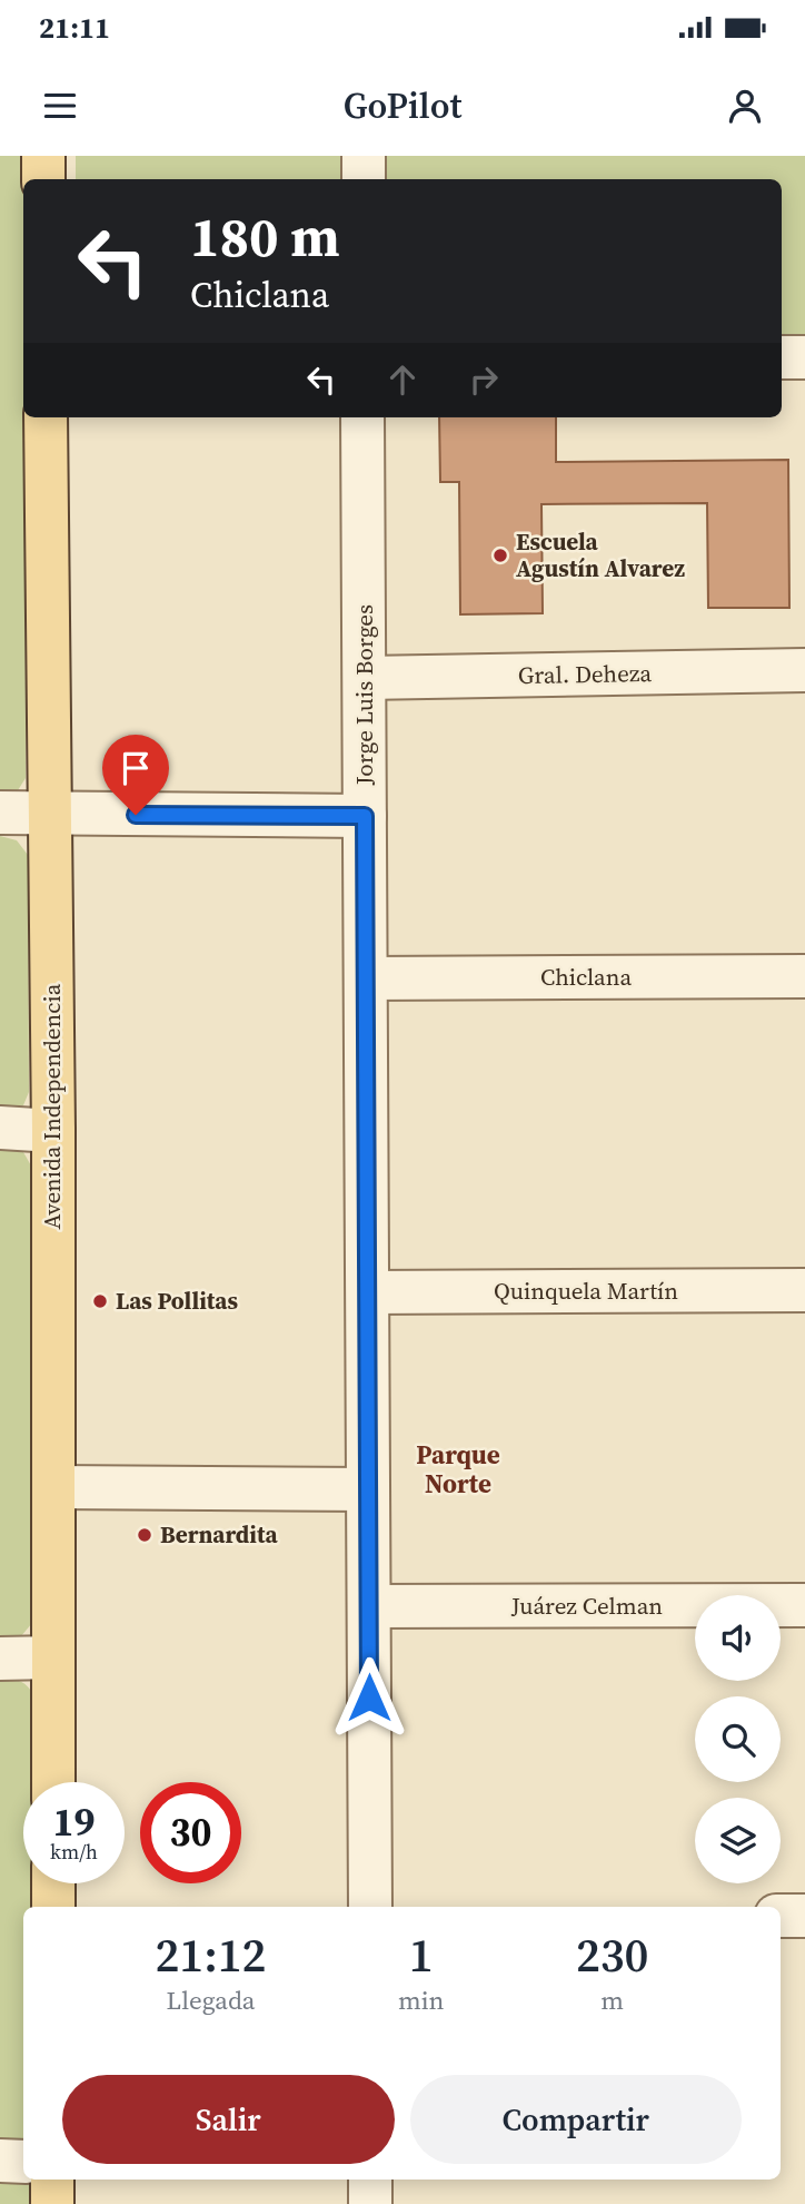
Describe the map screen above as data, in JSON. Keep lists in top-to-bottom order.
{
  "streets": {
    "main road": ["Avenida Independencia"],
    "street": [
      "Gral. Deheza",
      "Jorge Luis Borges",
      "Chiclana",
      "Quinquela Martín",
      "Juárez Celman"
    ]
  },
  "crossings": [
    ["Gral. Deheza", "Jorge Luis Borges"],
    ["Jorge Luis Borges", "Chiclana"],
    ["Jorge Luis Borges", "Quinquela Martín"],
    ["Jorge Luis Borges", "Juárez Celman"]
  ],
  "districts": ["Parque Norte"],
  "places": ["Escuela Agustín Alvarez", "Las Pollitas", "Bernardita"],
  "page": {
    "status": "21:11",
    "header": "GoPilot",
    "turn": ["180 m", "Chiclana"],
    "speed": "19 km/h",
    "limit": "30",
    "eta": [
      "21:12",
      "Llegada",
      "1",
      "min",
      "230",
      "m"
    ],
    "buttons": ["Salir", "Compartir"]
  }
}
